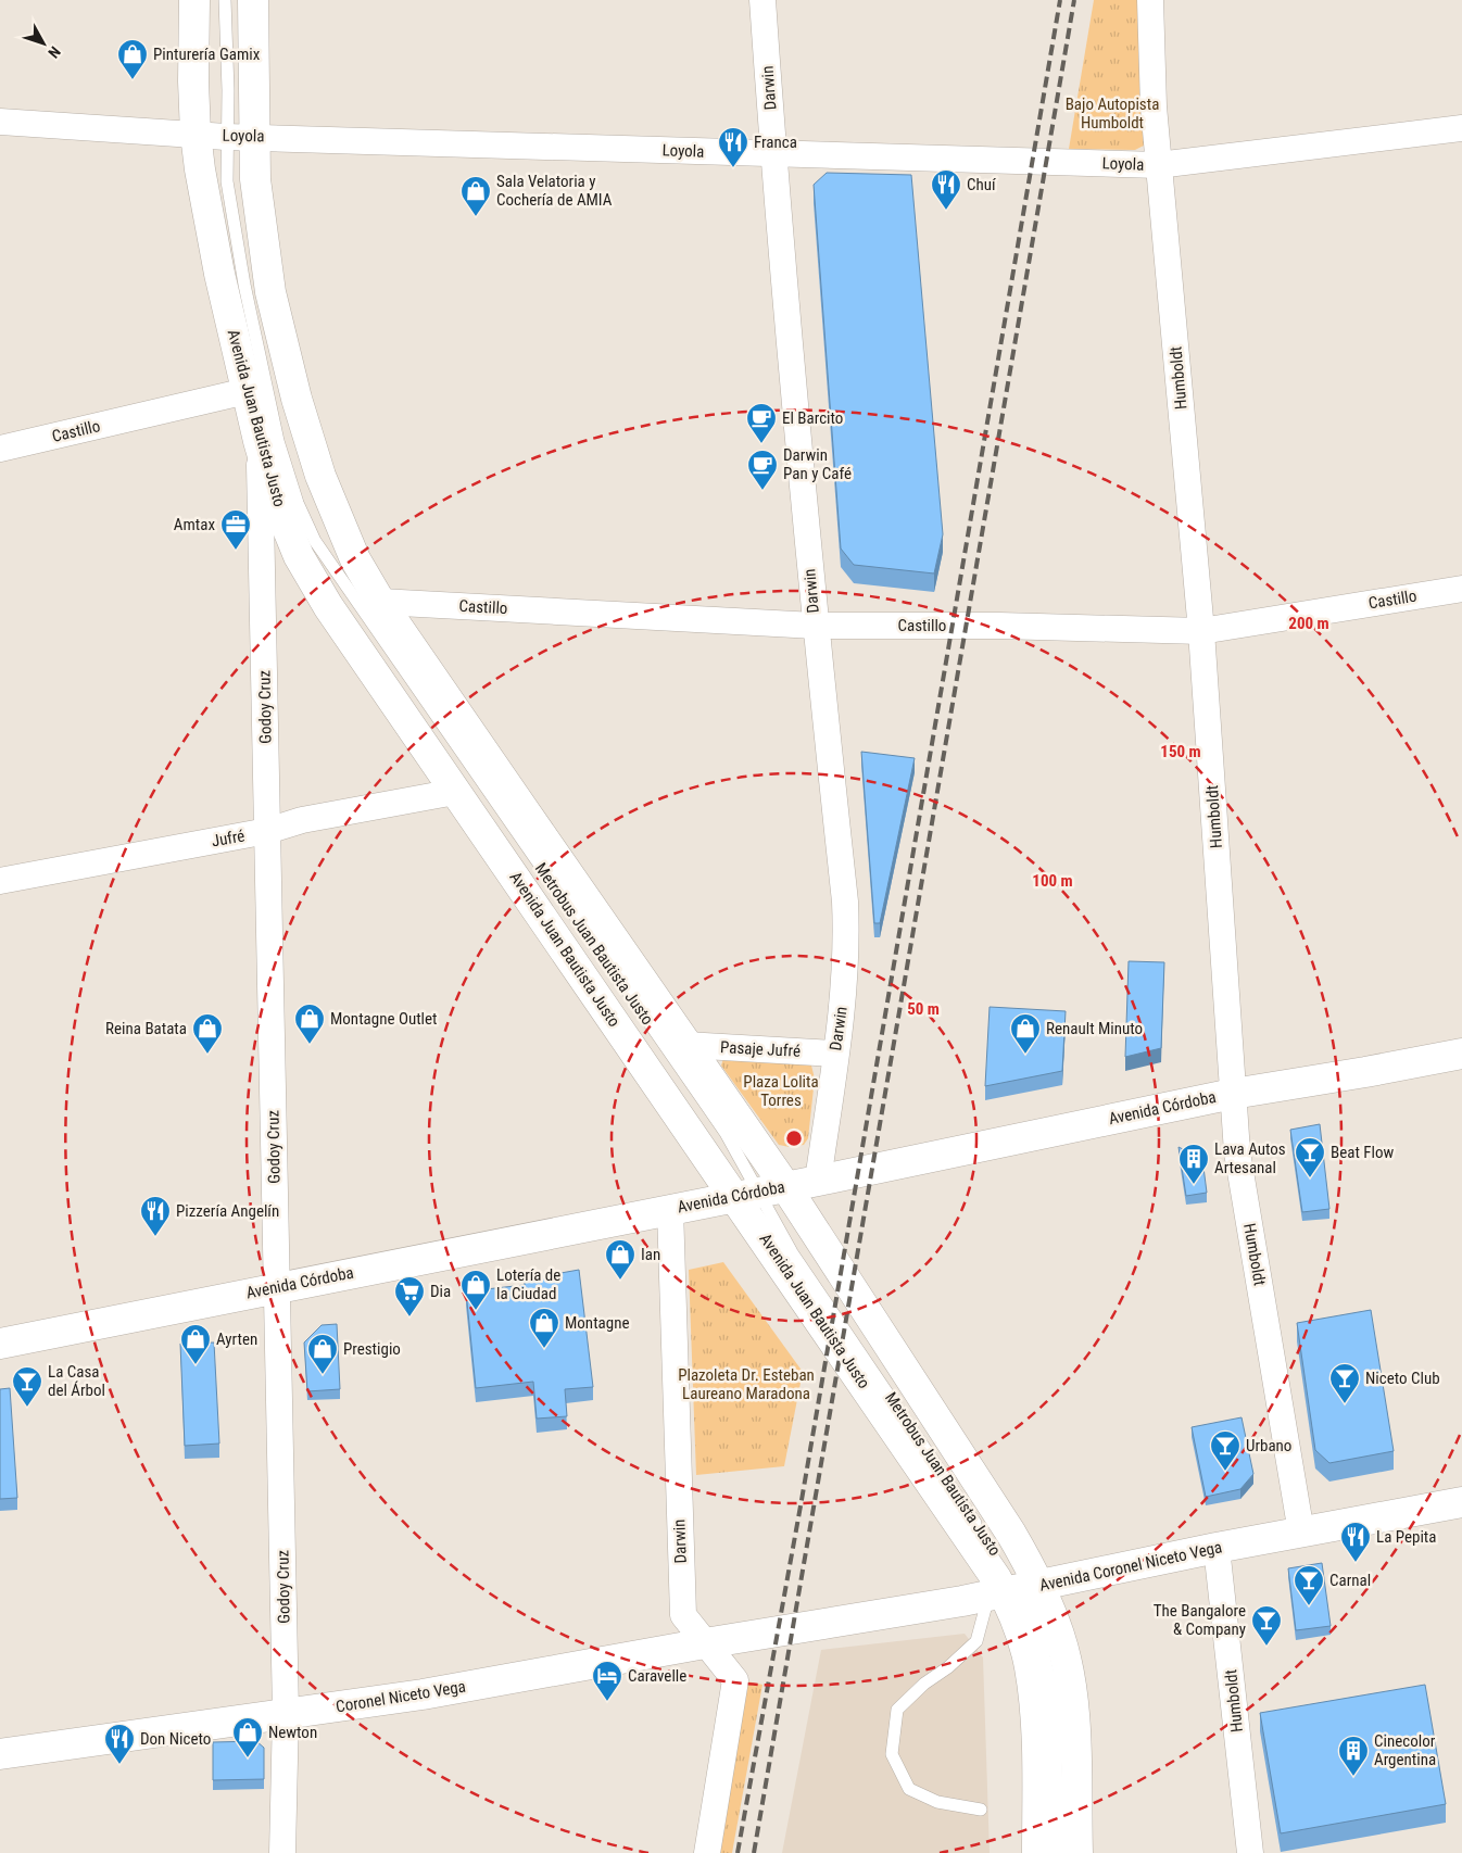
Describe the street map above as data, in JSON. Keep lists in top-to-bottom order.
{
  "streets": {
    "main road": [
      "Avenida Juan Bautista Justo",
      "Avenida Córdoba",
      "Avenida Coronel Niceto Vega",
      "Coronel Niceto Vega"
    ],
    "street": [
      "Darwin",
      "Loyola",
      "Humboldt",
      "Castillo",
      "Godoy Cruz",
      "Jufré",
      "Pasaje Jufré"
    ],
    "lane": ["Metrobus Juan Bautista Justo"]
  },
  "crossings": [
    ["Darwin", "Loyola"],
    ["Darwin", "Castillo"],
    ["Darwin", "Pasaje Jufré"],
    ["Darwin", "Avenida Córdoba"],
    ["Darwin", "Coronel Niceto Vega"],
    ["Loyola", "Humboldt"],
    ["Loyola", "Avenida Juan Bautista Justo"],
    ["Loyola", "Metrobus Juan Bautista Justo"],
    ["Humboldt", "Castillo"],
    ["Humboldt", "Avenida Córdoba"],
    ["Humboldt", "Avenida Coronel Niceto Vega"],
    ["Avenida Juan Bautista Justo", "Castillo"],
    ["Avenida Juan Bautista Justo", "Godoy Cruz"],
    ["Avenida Juan Bautista Justo", "Jufré"],
    ["Avenida Juan Bautista Justo", "Metrobus Juan Bautista Justo"],
    ["Avenida Juan Bautista Justo", "Pasaje Jufré"],
    ["Avenida Juan Bautista Justo", "Avenida Córdoba"],
    ["Avenida Juan Bautista Justo", "Avenida Coronel Niceto Vega"],
    ["Godoy Cruz", "Jufré"],
    ["Godoy Cruz", "Avenida Córdoba"],
    ["Godoy Cruz", "Coronel Niceto Vega"],
    ["Metrobus Juan Bautista Justo", "Avenida Córdoba"],
    ["Avenida Coronel Niceto Vega", "Coronel Niceto Vega"]
  ],
  "parks": ["Bajo Autopista Humboldt", "Plaza Lolita Torres", "Plazoleta Dr. Esteban Laureano Maradona"],
  "places": {
    "shop": [
      "Pinturería Gamix",
      "Sala Velatoria y Cochería de AMIA",
      "Montagne Outlet",
      "Reina Batata",
      "Renault Minuto",
      "Ian",
      "Lotería de la Ciudad",
      "Montagne",
      "Ayrten",
      "Prestigio",
      "Newton"
    ],
    "restaurant": [
      "Franca",
      "Chuí",
      "Pizzería Angelín",
      "La Pepita",
      "Don Niceto"
    ],
    "cafe": ["El Barcito", "Darwin Pan y Café"],
    "office": ["Amtax"],
    "bar": [
      "Beat Flow",
      "Niceto Club",
      "La Casa del Árbol",
      "Urbano",
      "Carnal",
      "The Bangalore & Company"
    ],
    "building": ["Lava Autos Artesanal", "Cinecolor Argentina"],
    "supermarket": ["Dia"],
    "hotel": ["Caravelle"]
  },
  "north": "bottom right",
  "rings": [
    "200 m",
    "150 m",
    "100 m",
    "50 m"
  ]
}
